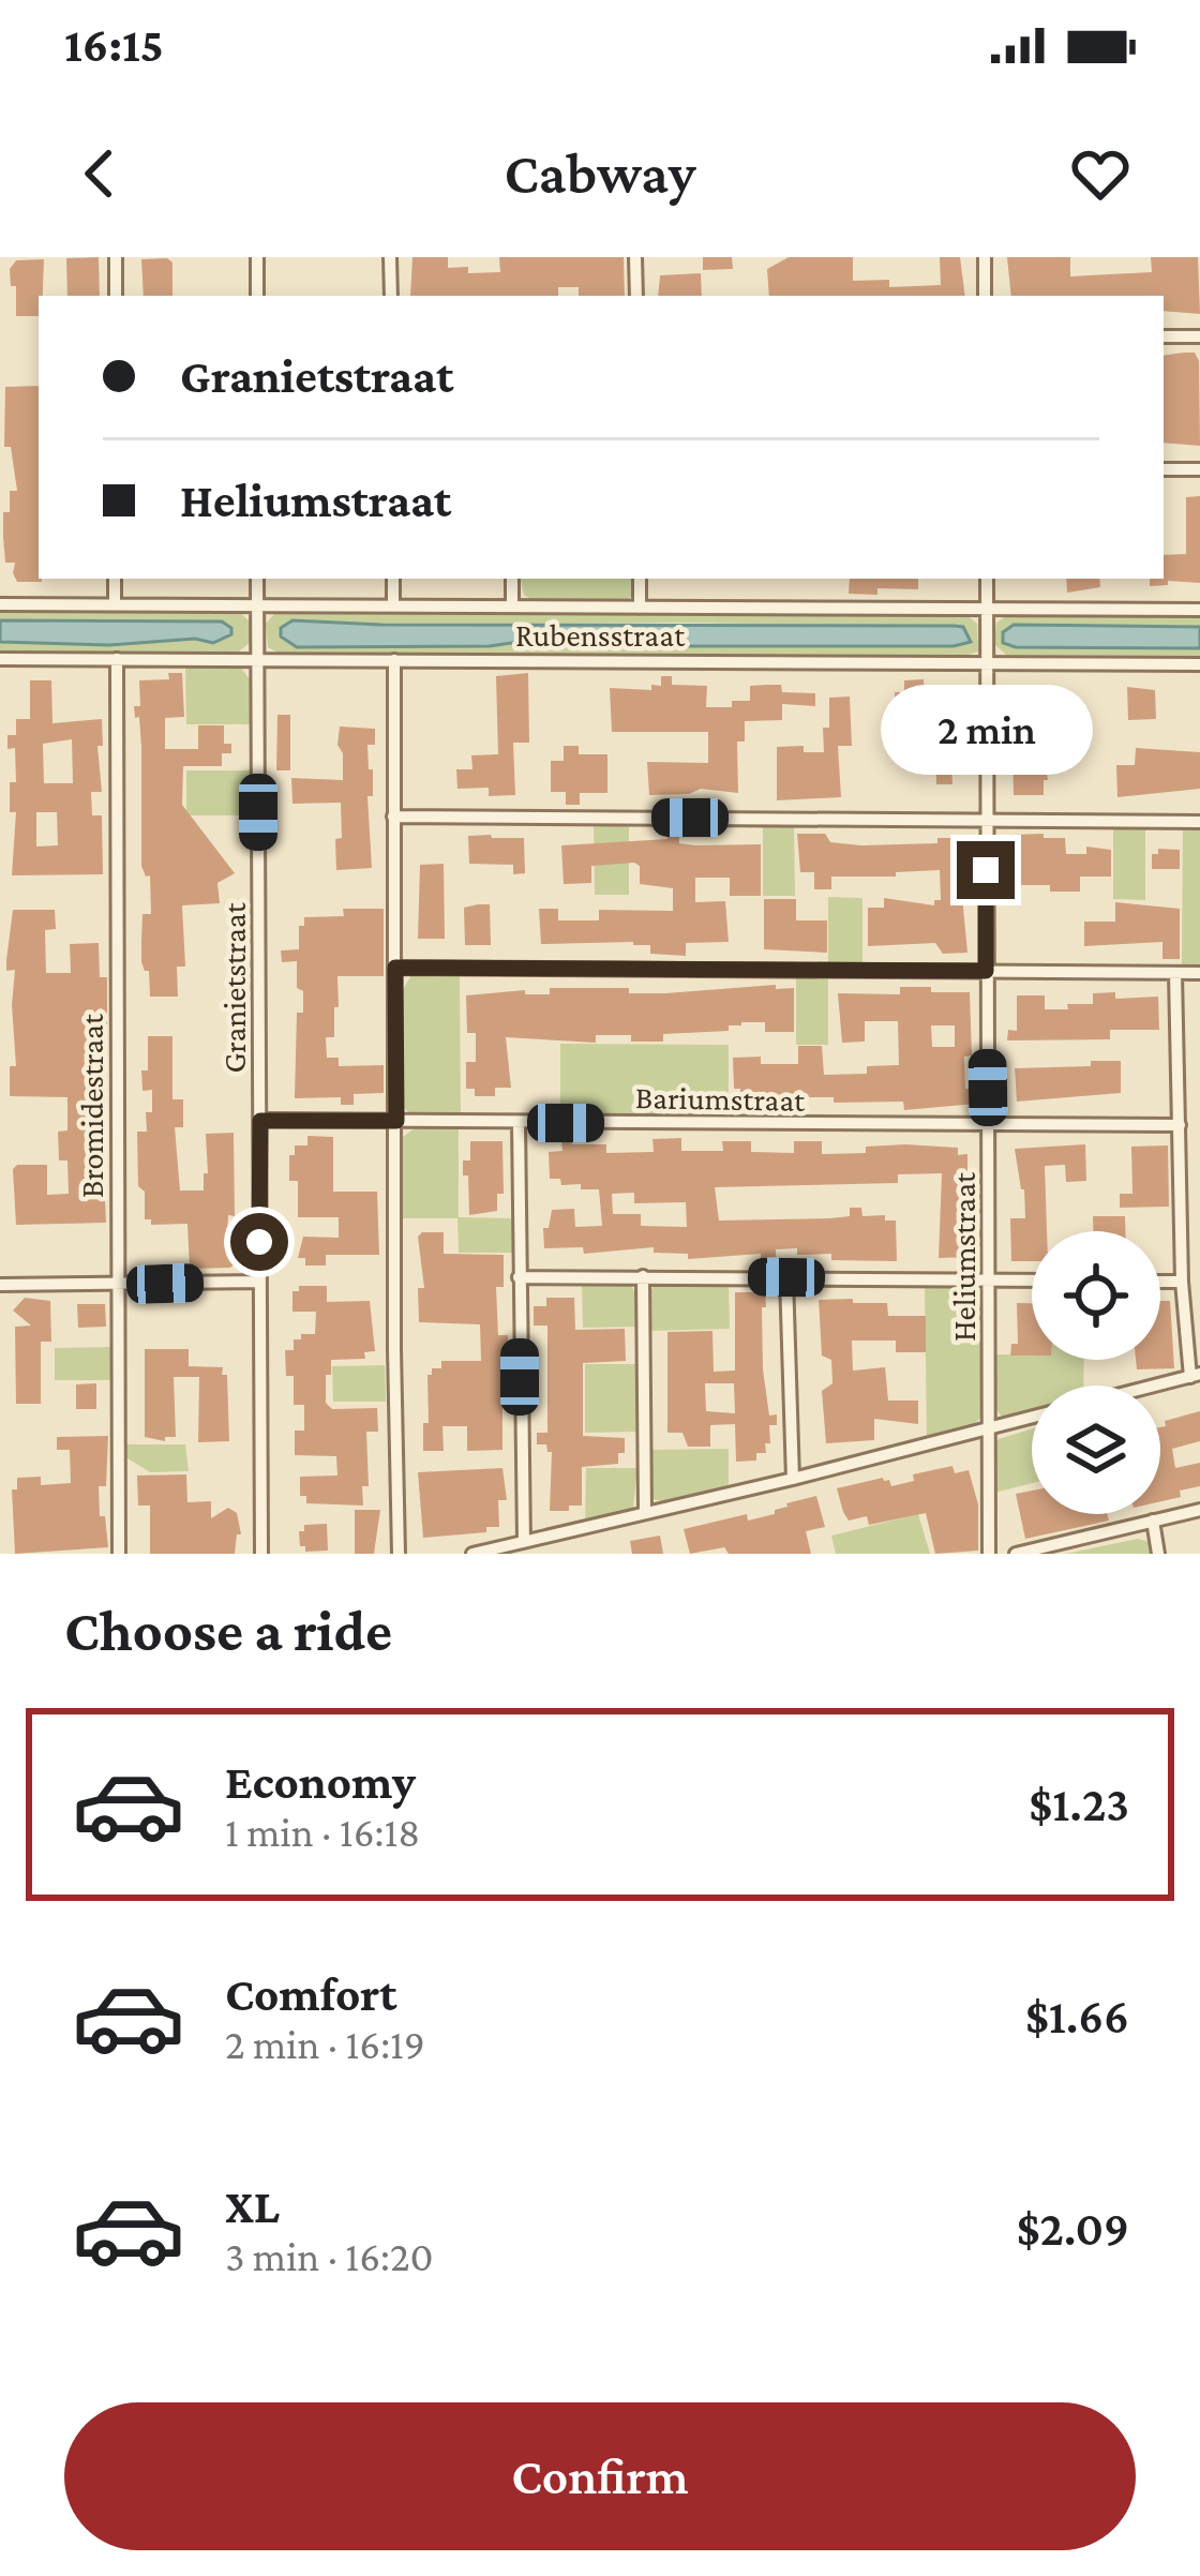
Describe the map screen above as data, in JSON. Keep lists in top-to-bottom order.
{
  "streets": {
    "street": [
      "Rubensstraat",
      "Granietstraat",
      "Bariumstraat",
      "Bromidestraat",
      "Heliumstraat"
    ]
  },
  "crossings": [
    ["Rubensstraat", "Granietstraat"],
    ["Rubensstraat", "Bromidestraat"],
    ["Rubensstraat", "Heliumstraat"],
    ["Granietstraat", "Bariumstraat"],
    ["Bariumstraat", "Heliumstraat"]
  ],
  "page": {
    "status": "16:15",
    "header": "Cabway",
    "banner": ["Granietstraat", "Heliumstraat"],
    "bubble": "2 min",
    "heading": "Choose a ride",
    "list": [
      {
        "name": "Economy",
        "note": "1 min · 16:18",
        "value": "$1.23"
      },
      {
        "name": "Comfort",
        "note": "2 min · 16:19",
        "value": "$1.66"
      },
      {
        "name": "XL",
        "note": "3 min · 16:20",
        "value": "$2.09"
      }
    ],
    "buttons": "Confirm"
  }
}
